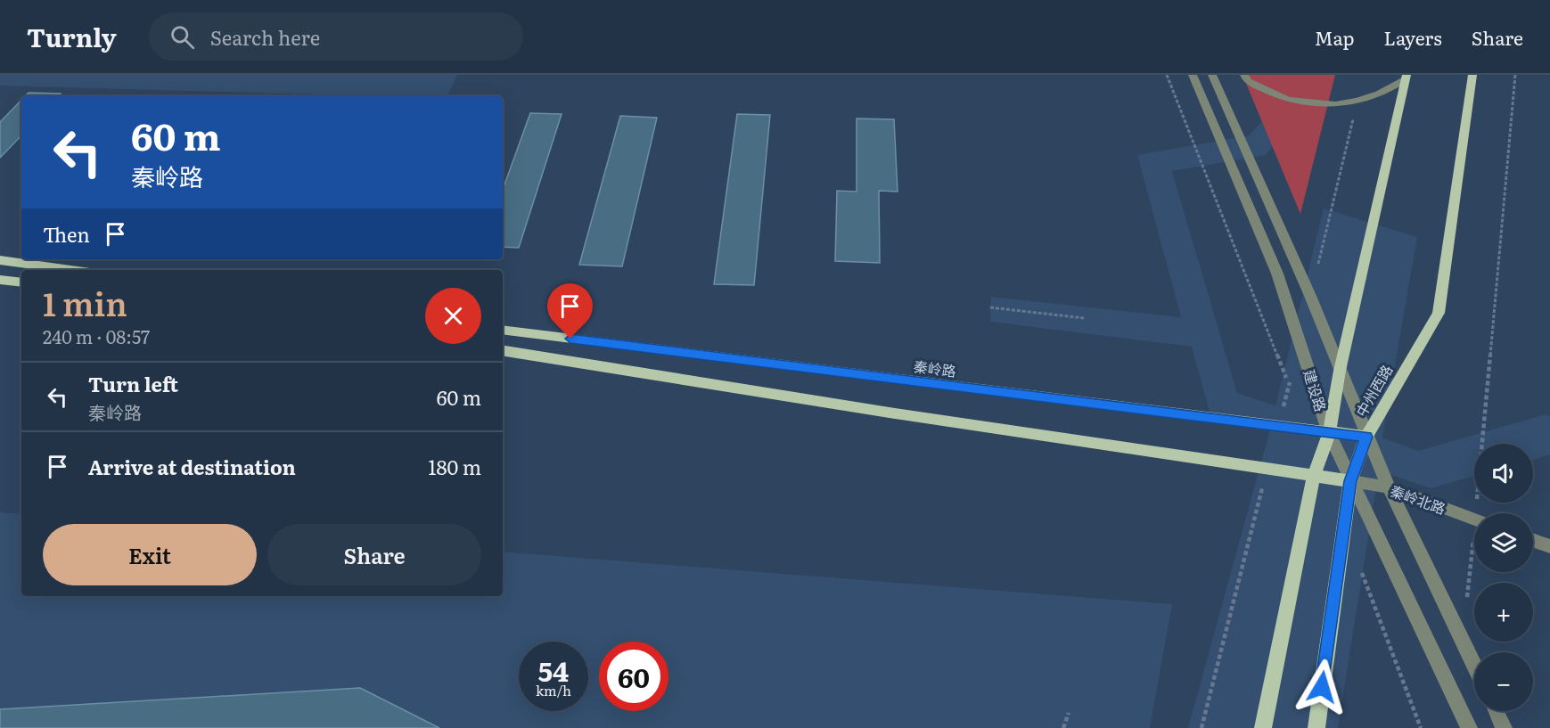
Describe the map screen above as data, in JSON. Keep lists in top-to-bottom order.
{
  "streets": {
    "main road": ["秦岭路", "中州西路"],
    "street": ["建设路", "秦岭北路"]
  },
  "crossings": [
    ["秦岭路", "建设路"],
    ["秦岭路", "中州西路"],
    ["建设路", "中州西路"],
    ["建设路", "秦岭北路"],
    ["中州西路", "秦岭北路"]
  ],
  "page": {
    "header": "Turnly",
    "search": "Search here",
    "nav": ["Map", "Layers", "Share"],
    "turn": ["60 m", "秦岭路"],
    "then": "Then",
    "heading": ["1 min", "240 m · 08:57"],
    "list": [
      {
        "name": "Turn left",
        "note": "秦岭路",
        "value": "60 m"
      },
      {
        "name": "Arrive at destination",
        "value": "180 m"
      }
    ],
    "map_buttons": ["+", "−"],
    "buttons": ["Exit", "Share"],
    "speed": "54 km/h",
    "limit": "60"
  }
}
